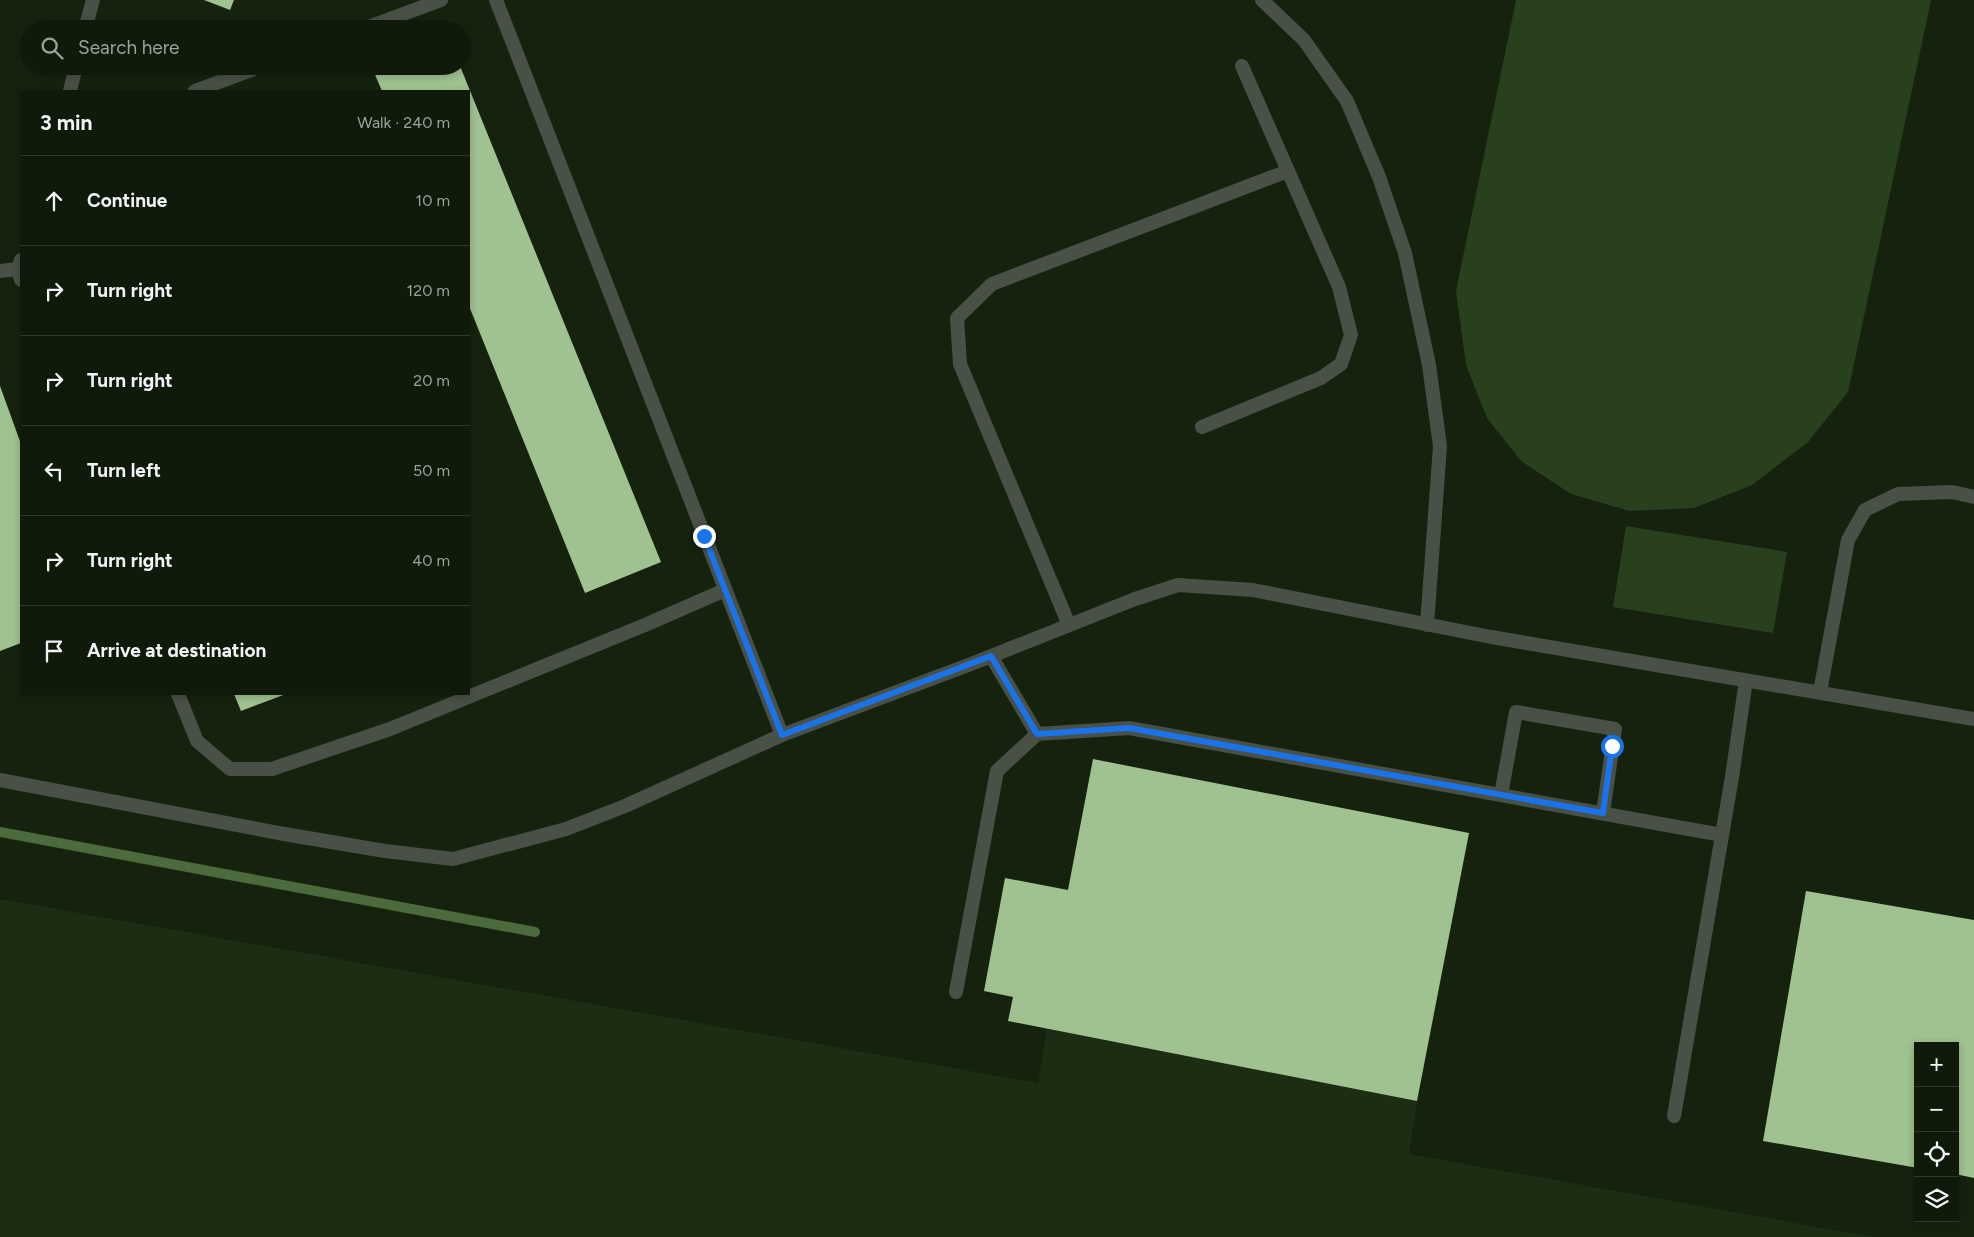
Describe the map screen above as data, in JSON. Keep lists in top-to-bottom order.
{
  "page": {
    "search": "Search here",
    "heading": ["3 min", "Walk · 240 m"],
    "list": [
      ["Continue", "10 m"],
      ["Turn right", "120 m"],
      ["Turn right", "20 m"],
      ["Turn left", "50 m"],
      ["Turn right", "40 m"],
      "Arrive at destination"
    ],
    "map_buttons": ["+", "−"]
  }
}
